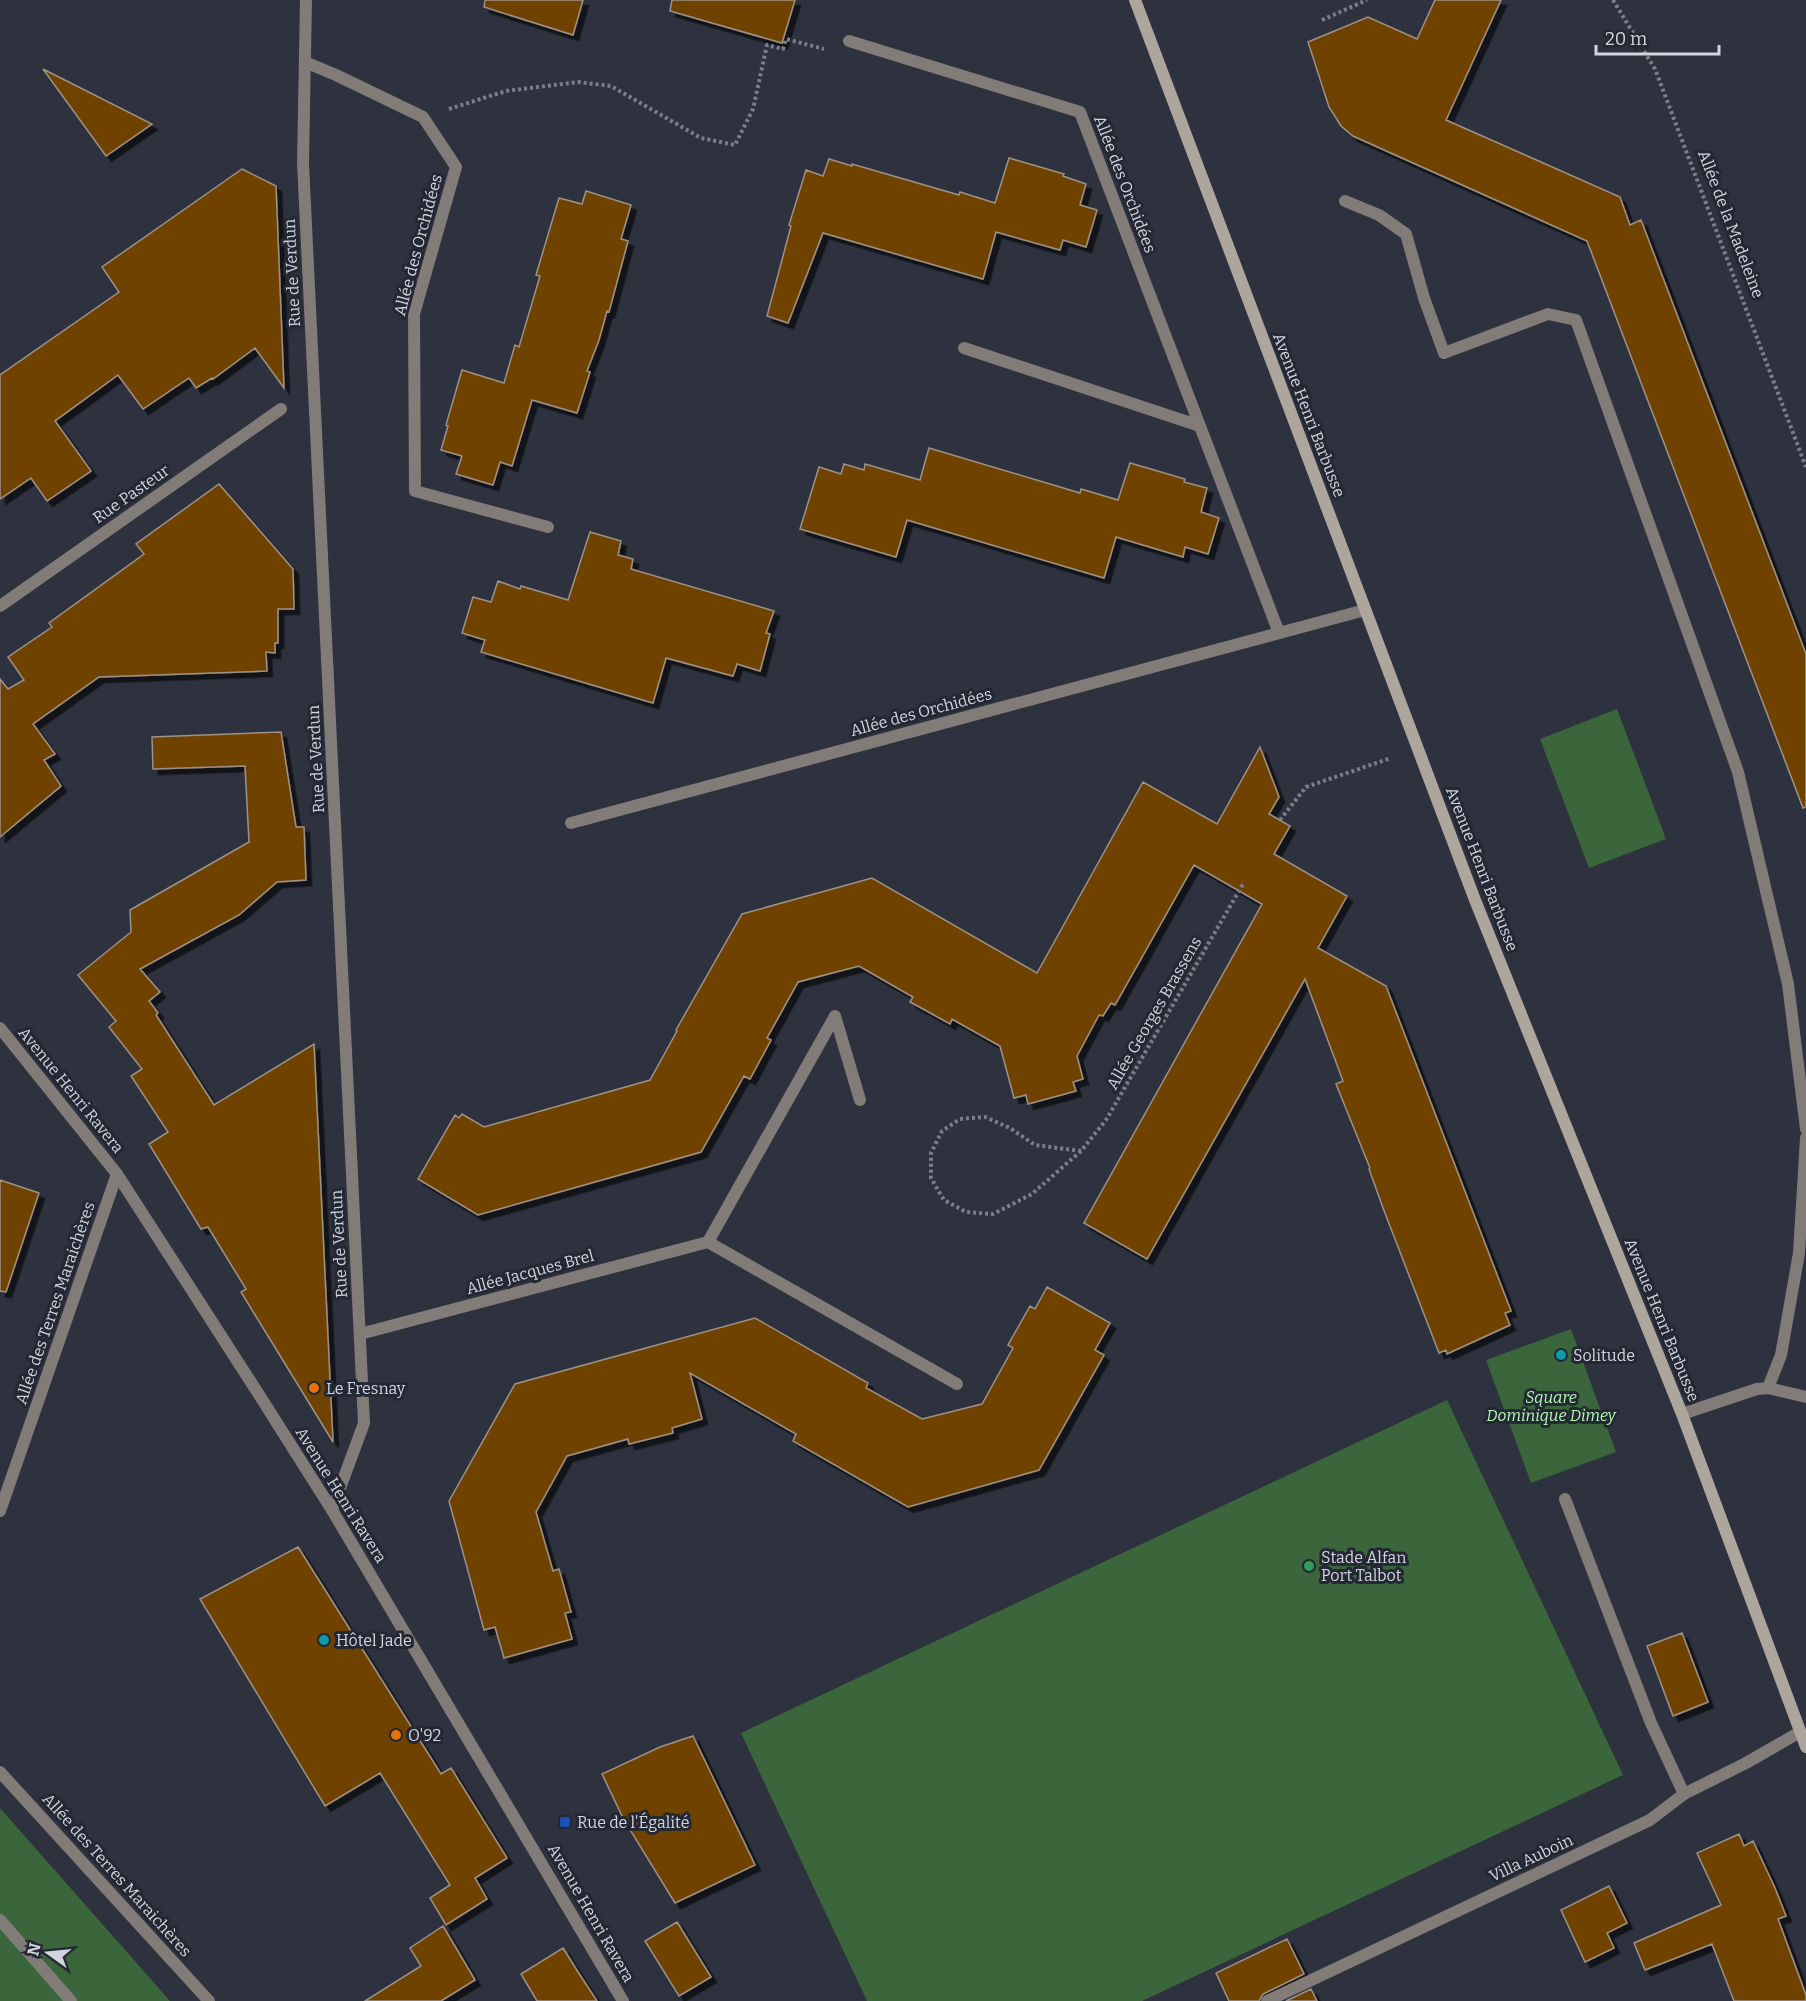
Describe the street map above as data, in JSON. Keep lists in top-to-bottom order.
{
  "streets": {
    "main road": ["Avenue Henri Barbusse"],
    "street": [
      "Allée des Orchidées",
      "Rue de Verdun",
      "Rue Pasteur",
      "Avenue Henri Ravera",
      "Allée Jacques Brel",
      "Allée des Terres Maraichères",
      "Villa Auboin"
    ],
    "path": ["Allée de la Madeleine", "Allée Georges Brassens"]
  },
  "crossings": [
    ["Allée des Orchidées", "Avenue Henri Barbusse"],
    ["Rue de Verdun", "Avenue Henri Ravera"],
    ["Rue de Verdun", "Allée Jacques Brel"],
    ["Avenue Henri Barbusse", "Villa Auboin"],
    ["Avenue Henri Ravera", "Allée des Terres Maraichères"]
  ],
  "parks": ["Square Dominique Dimey"],
  "places": {
    "other": [
      "Solitude",
      "Le Fresnay",
      "Stade Alfan Port Talbot",
      "Hôtel Jade",
      "O'92"
    ],
    "transit": ["Rue de l'Égalité"]
  },
  "scale_bar": "20 m",
  "north": "left"
}
